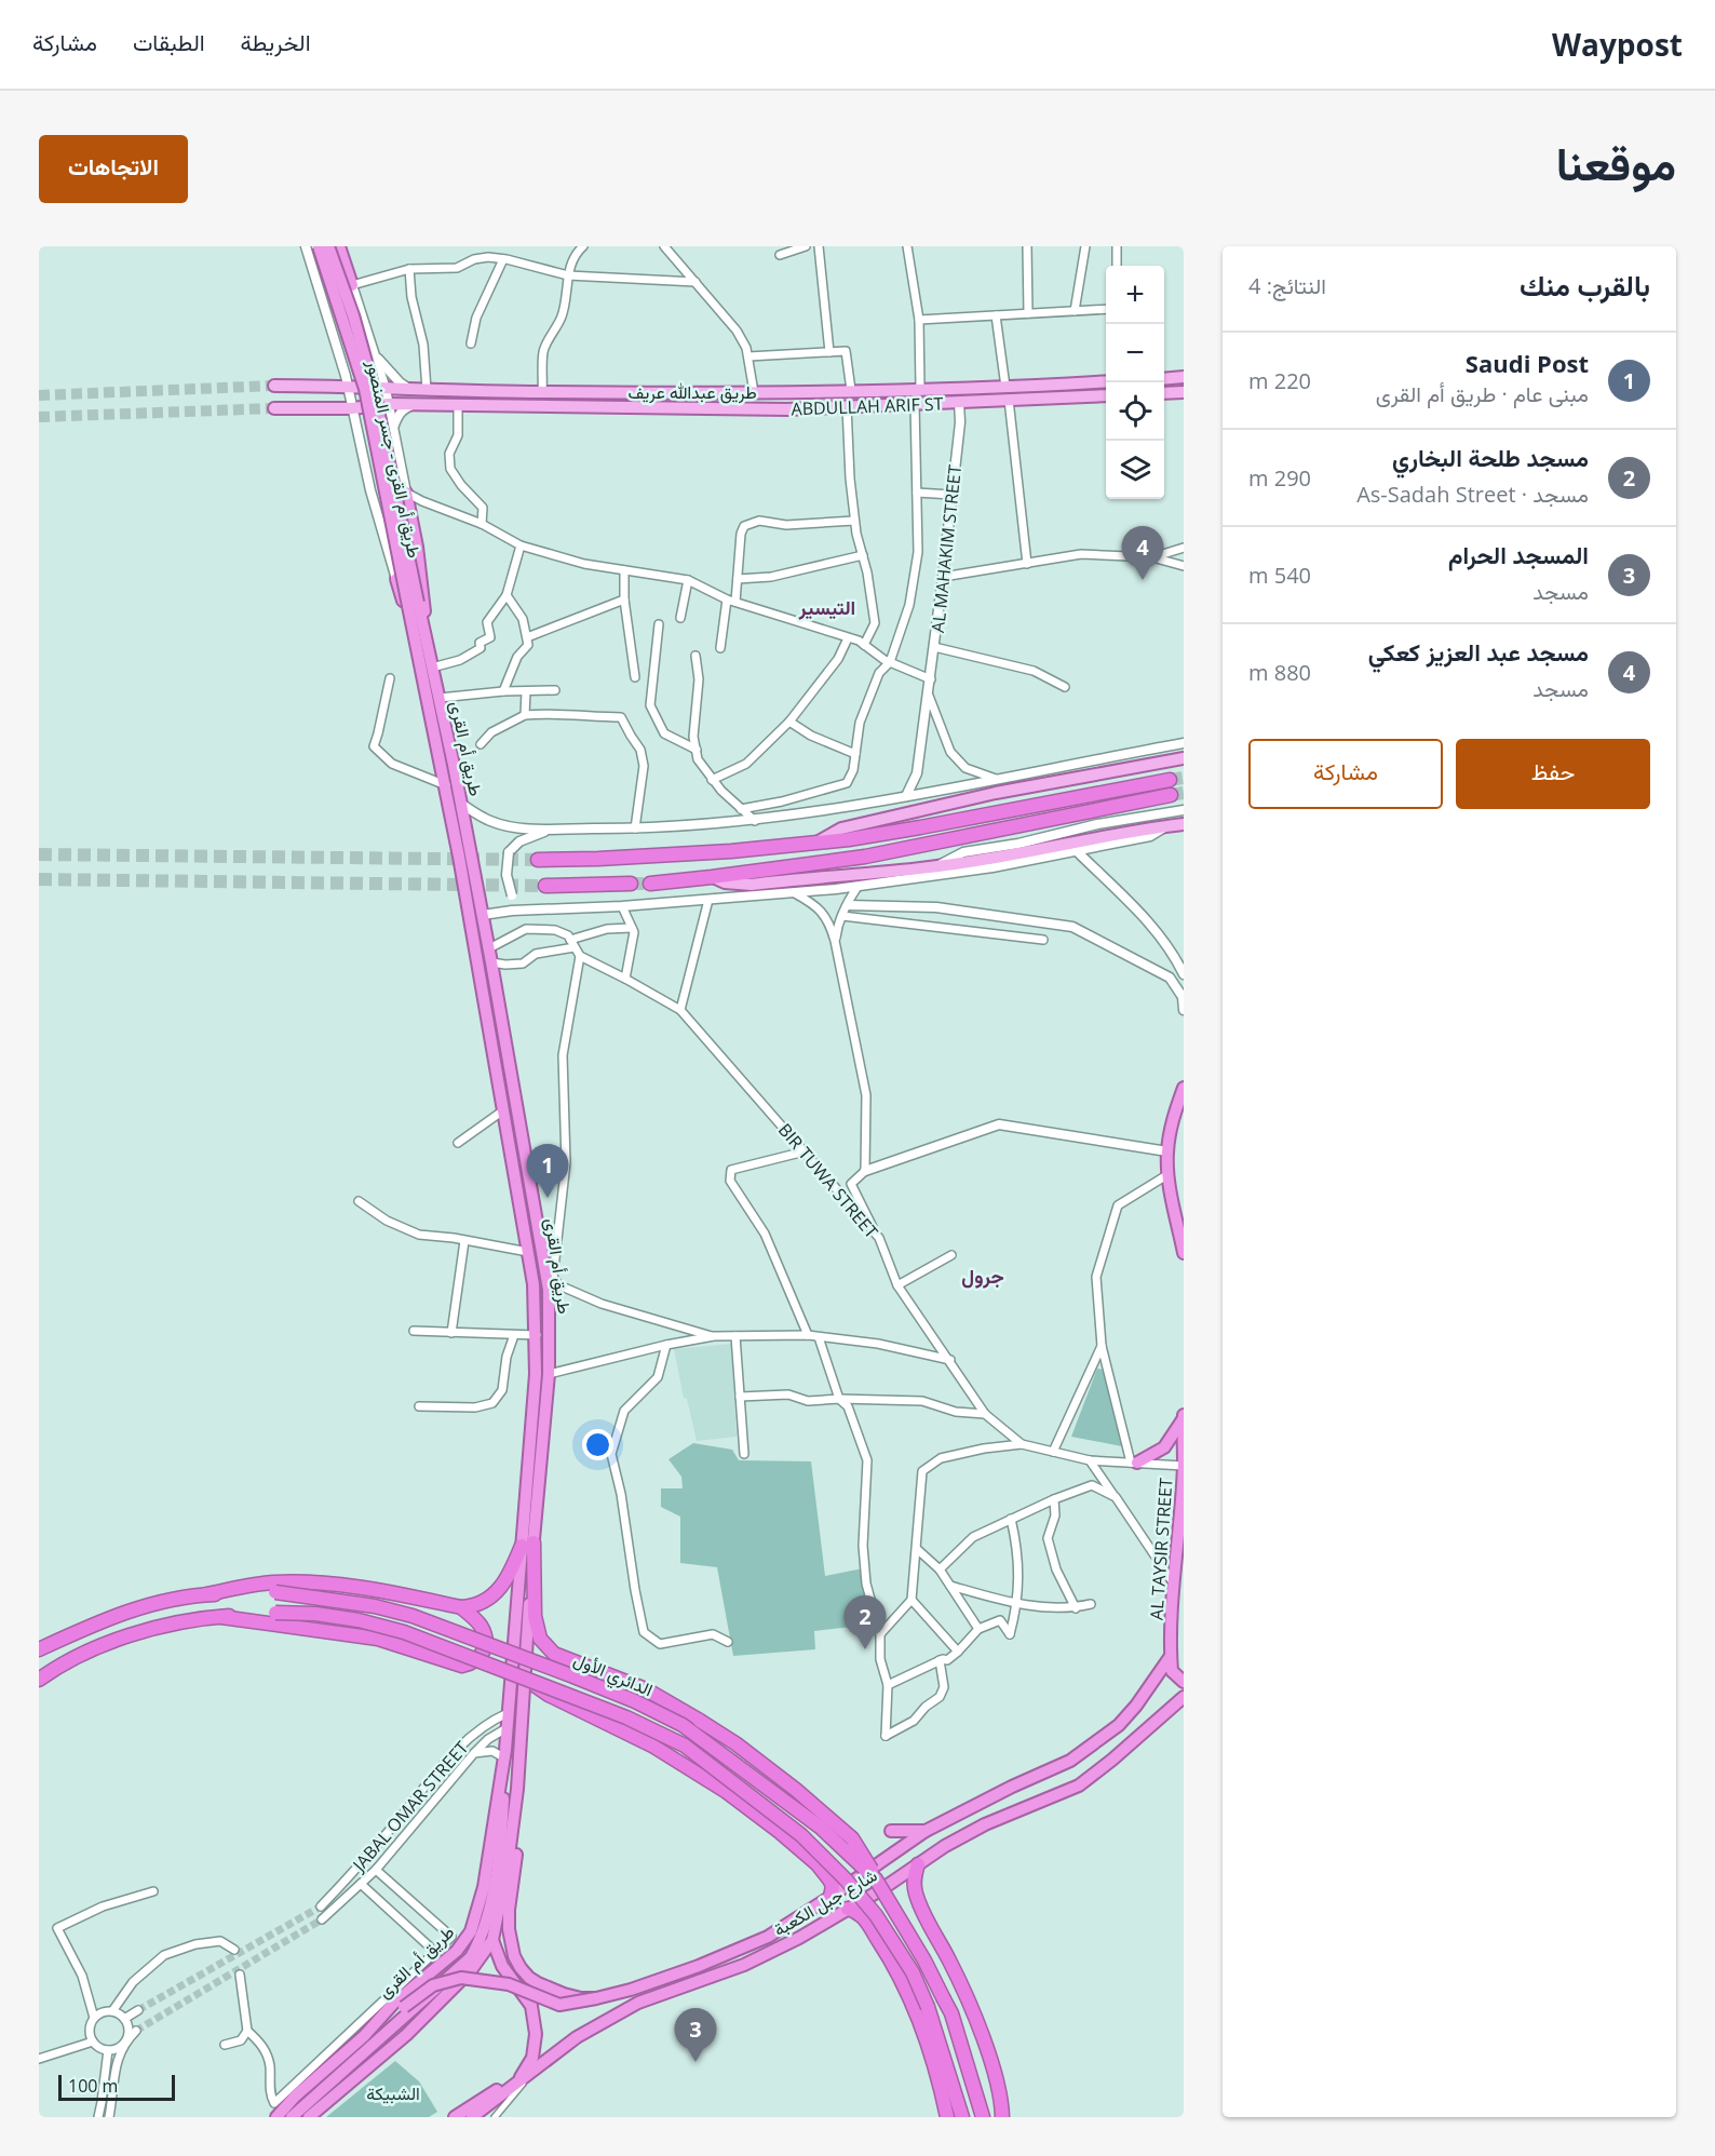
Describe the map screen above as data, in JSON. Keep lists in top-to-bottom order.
{
  "streets": {
    "highway": [
      "طريق أم القرى - جسر المنصور",
      "طريق أم القرى",
      "AL TAYSIR STREET",
      "الدائري الأول",
      "شارع جبل الكعبة"
    ],
    "main road": ["طريق عبدالله عريف", "ABDULLAH ARIF ST"],
    "street": ["AL MAHAKIM STREET", "BIR TUWA STREET", "JABAL OMAR STREET"]
  },
  "crossings": [
    ["ABDULLAH ARIF ST", "AL MAHAKIM STREET"],
    ["طريق أم القرى - جسر المنصور", "طريق أم القرى"],
    ["طريق أم القرى", "JABAL OMAR STREET"],
    ["طريق أم القرى", "شارع جبل الكعبة"],
    ["BIR TUWA STREET", "AL TAYSIR STREET"],
    ["AL TAYSIR STREET", "شارع جبل الكعبة"]
  ],
  "districts": ["التيسير", "جرول"],
  "parks": ["الشبيكة"],
  "scale_bar": "100 m",
  "page": {
    "header": "Waypost",
    "nav": ["الخريطة", "الطبقات", "مشاركة"],
    "title": "موقعنا",
    "buttons": [
      "الاتجاهات",
      ["حفظ", "مشاركة"]
    ],
    "heading": ["بالقرب منك", "النتائج: 4"],
    "map_buttons": ["+", "−"],
    "list": [
      {
        "mark": "1",
        "name": "Saudi Post",
        "note": "مبنى عام · طريق أم القرى",
        "value": "220 m"
      },
      {
        "mark": "2",
        "name": "مسجد طلحة البخاري",
        "note": "مسجد · As-Sadah Street",
        "value": "290 m"
      },
      {
        "mark": "3",
        "name": "المسجد الحرام",
        "note": "مسجد",
        "value": "540 m"
      },
      {
        "mark": "4",
        "name": "مسجد عبد العزيز كعكي",
        "note": "مسجد",
        "value": "880 m"
      }
    ],
    "pins": [
      "4",
      "1",
      "2",
      "3"
    ],
    "scale": "100 m"
  }
}
